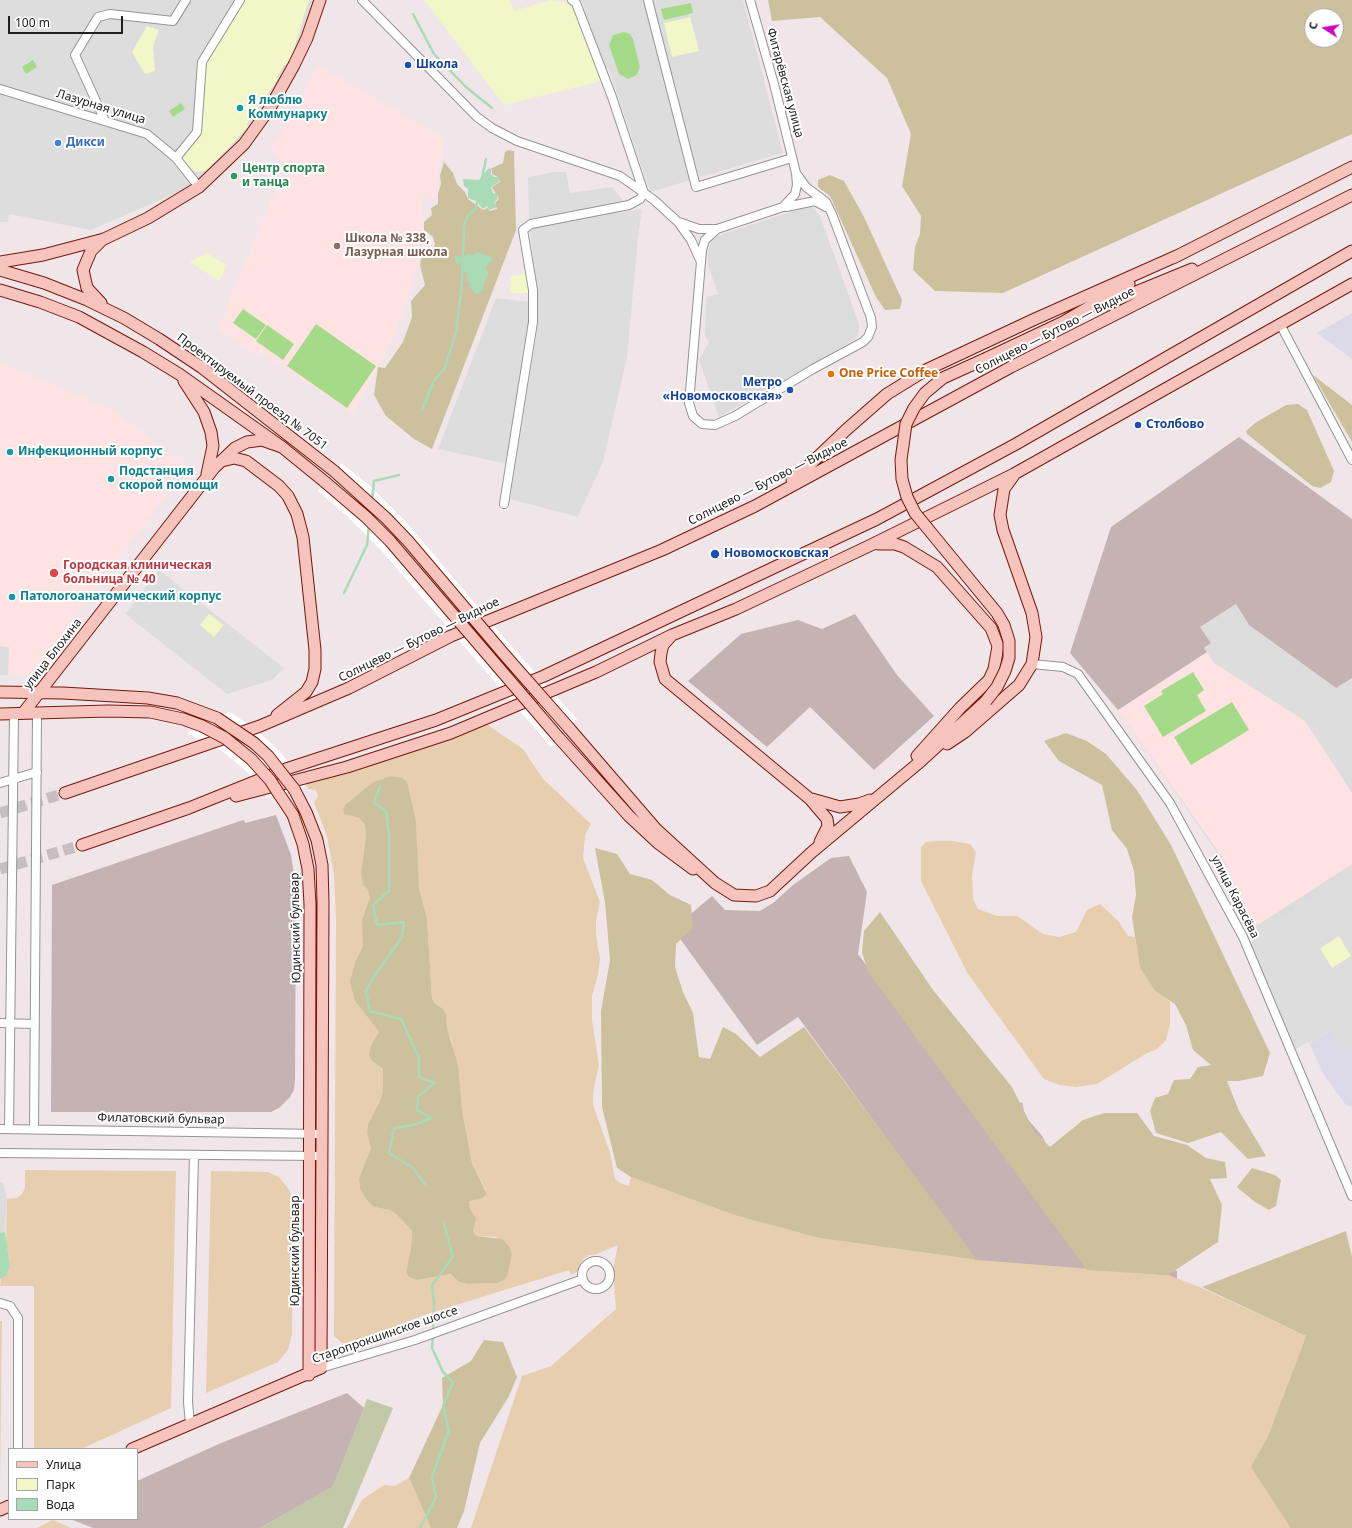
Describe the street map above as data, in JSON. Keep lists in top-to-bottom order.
{
  "streets": {
    "main road": [
      "Солнцево — Бутово — Видное",
      "Проектируемый проезд № 7051",
      "улица Блохина",
      "Юдинский бульвар",
      "Старопрокшинское шоссе"
    ],
    "street": [
      "Фитарёвская улица",
      "Лазурная улица",
      "улица Карасёва",
      "Филатовский бульвар"
    ]
  },
  "crossings": [
    ["улица Блохина", "Юдинский бульвар"],
    ["Юдинский бульвар", "Филатовский бульвар"],
    ["Юдинский бульвар", "Старопрокшинское шоссе"]
  ],
  "places": [
    "Школа",
    "Я люблю Коммунарку",
    "Дикси",
    "Центр спорта и танца",
    "Школа № 338, Лазурная школа",
    "One Price Coffee",
    "Метро «Новомосковская»",
    "Столбово",
    "Инфекционный корпус",
    "Подстанция скорой помощи",
    "Новомосковская",
    "Городская клиническая больница № 40",
    "Патологоанатомический корпус"
  ],
  "legend": ["Улица", "Парк", "Вода"],
  "scale_bar": "100 m",
  "north": "left"
}
